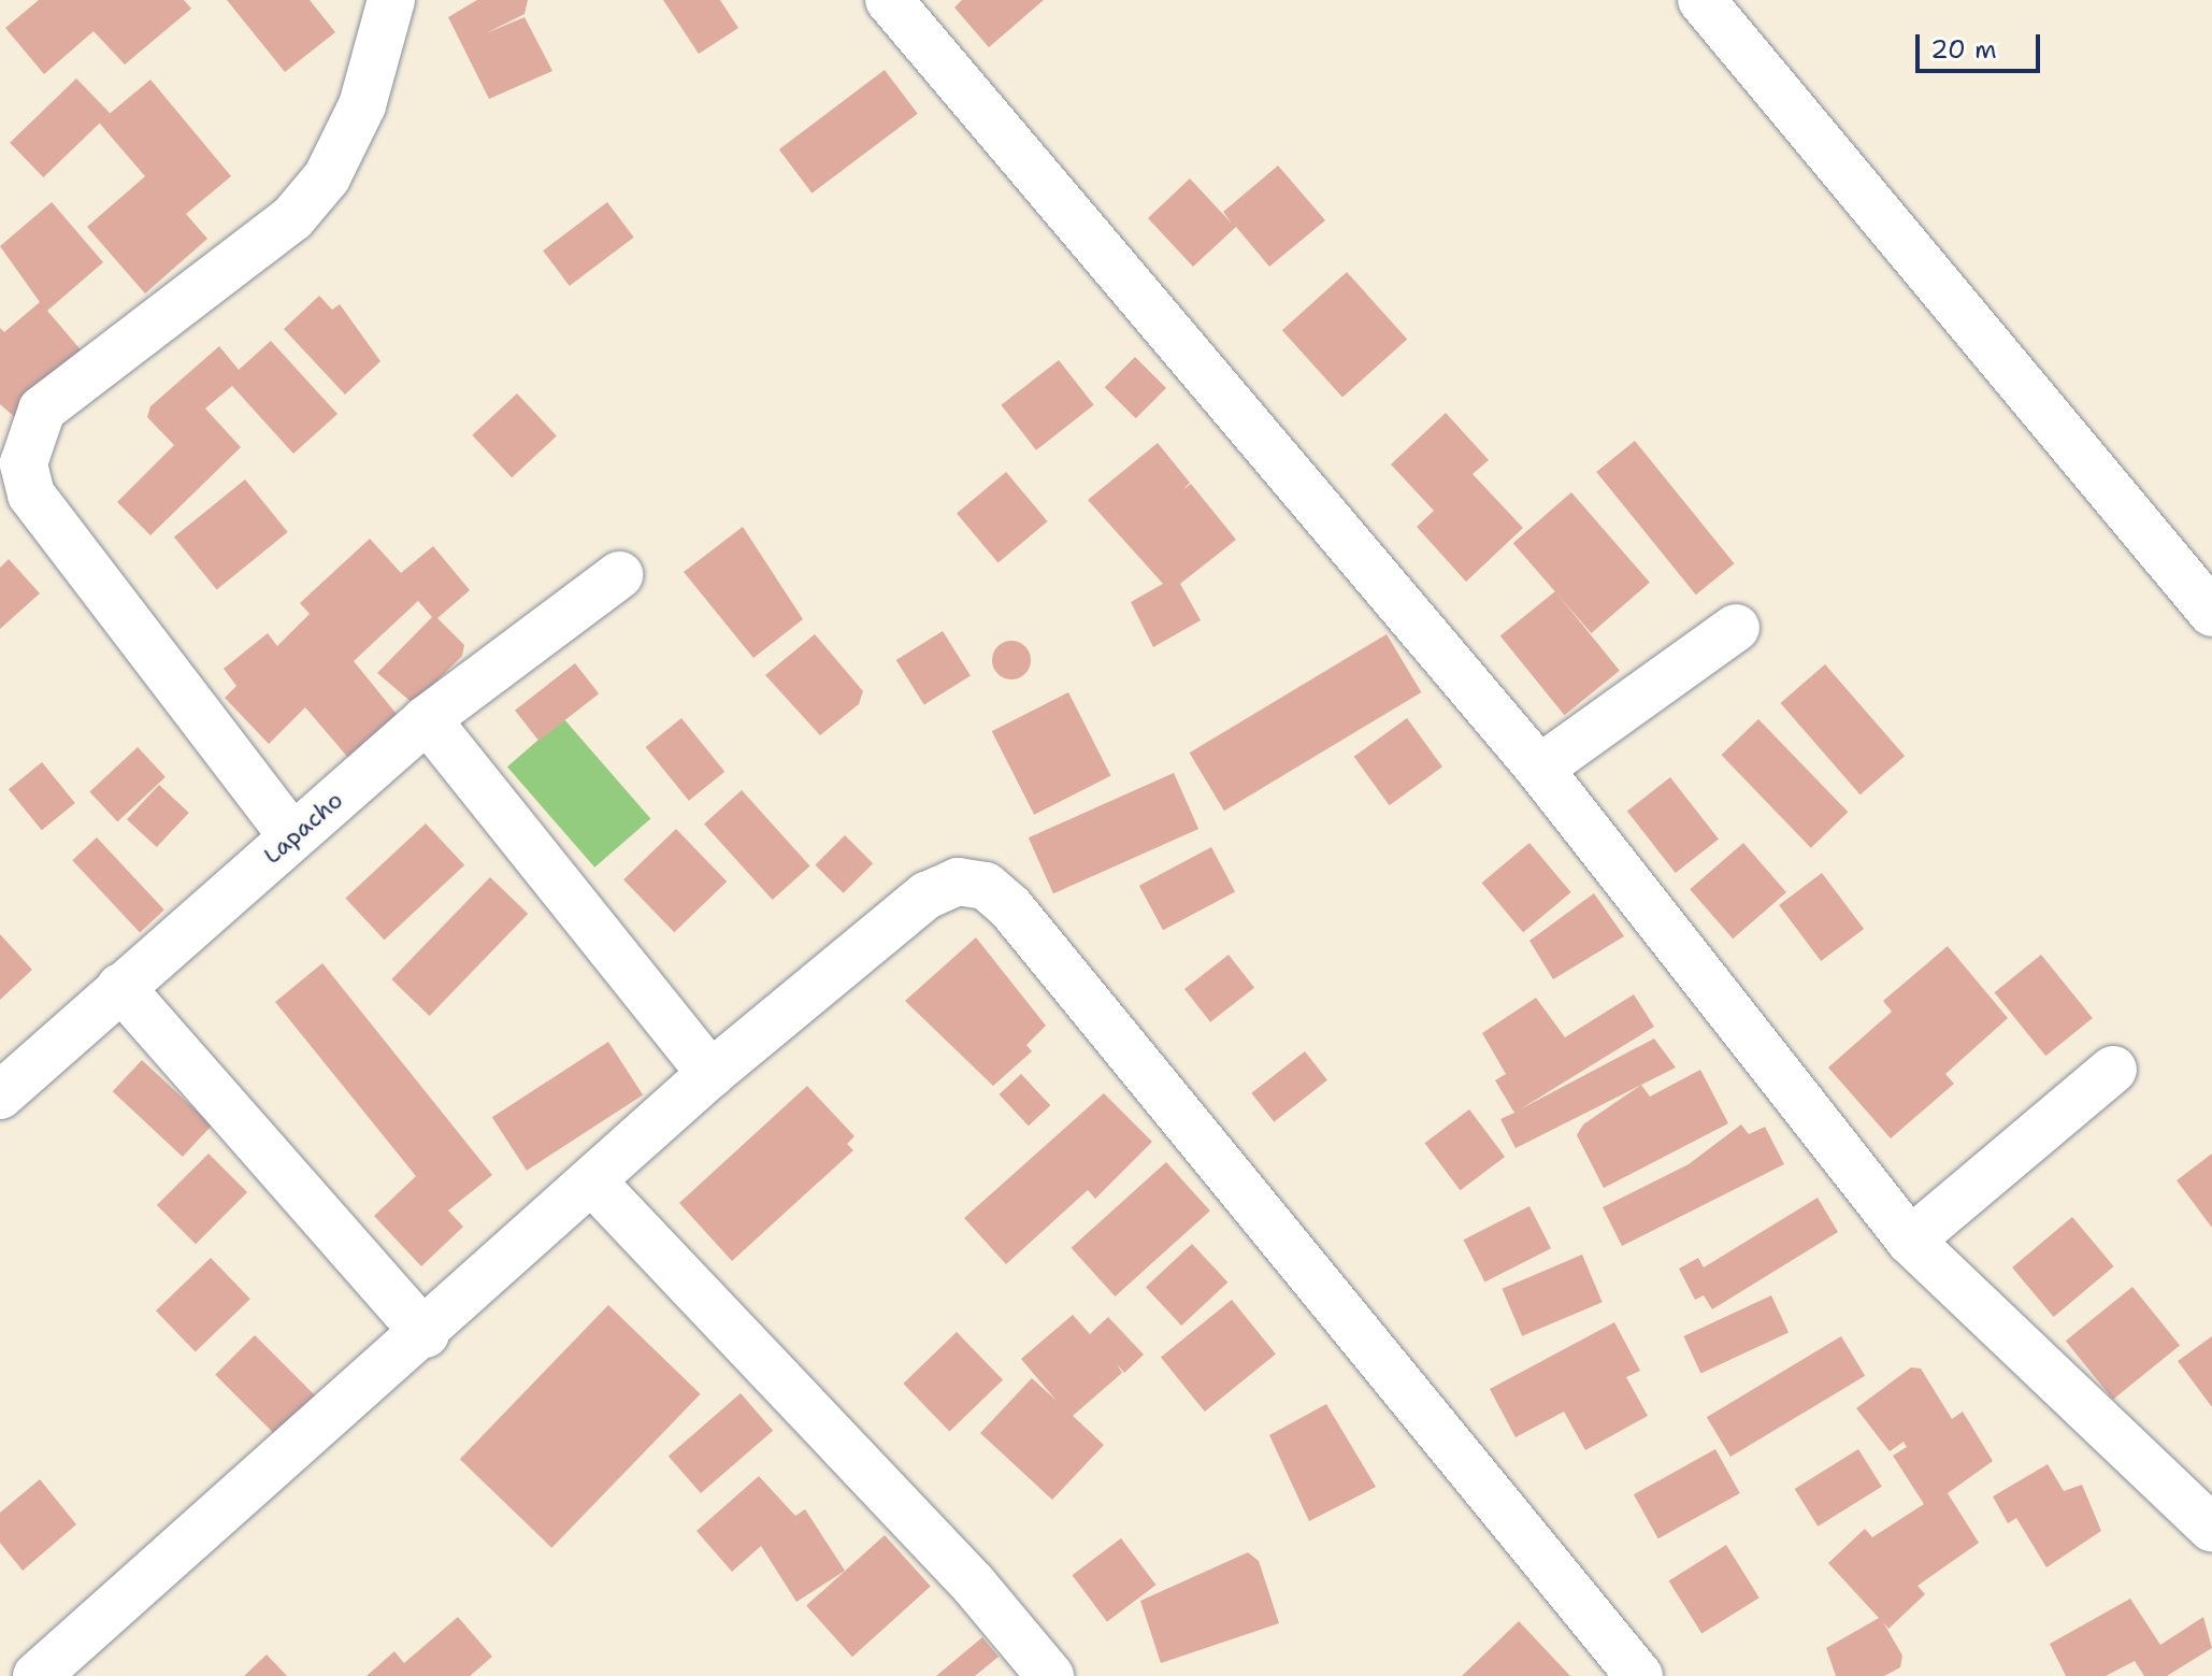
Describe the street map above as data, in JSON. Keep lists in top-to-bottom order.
{
  "streets": {
    "street": ["Lapacho"]
  },
  "scale_bar": "20 m"
}
